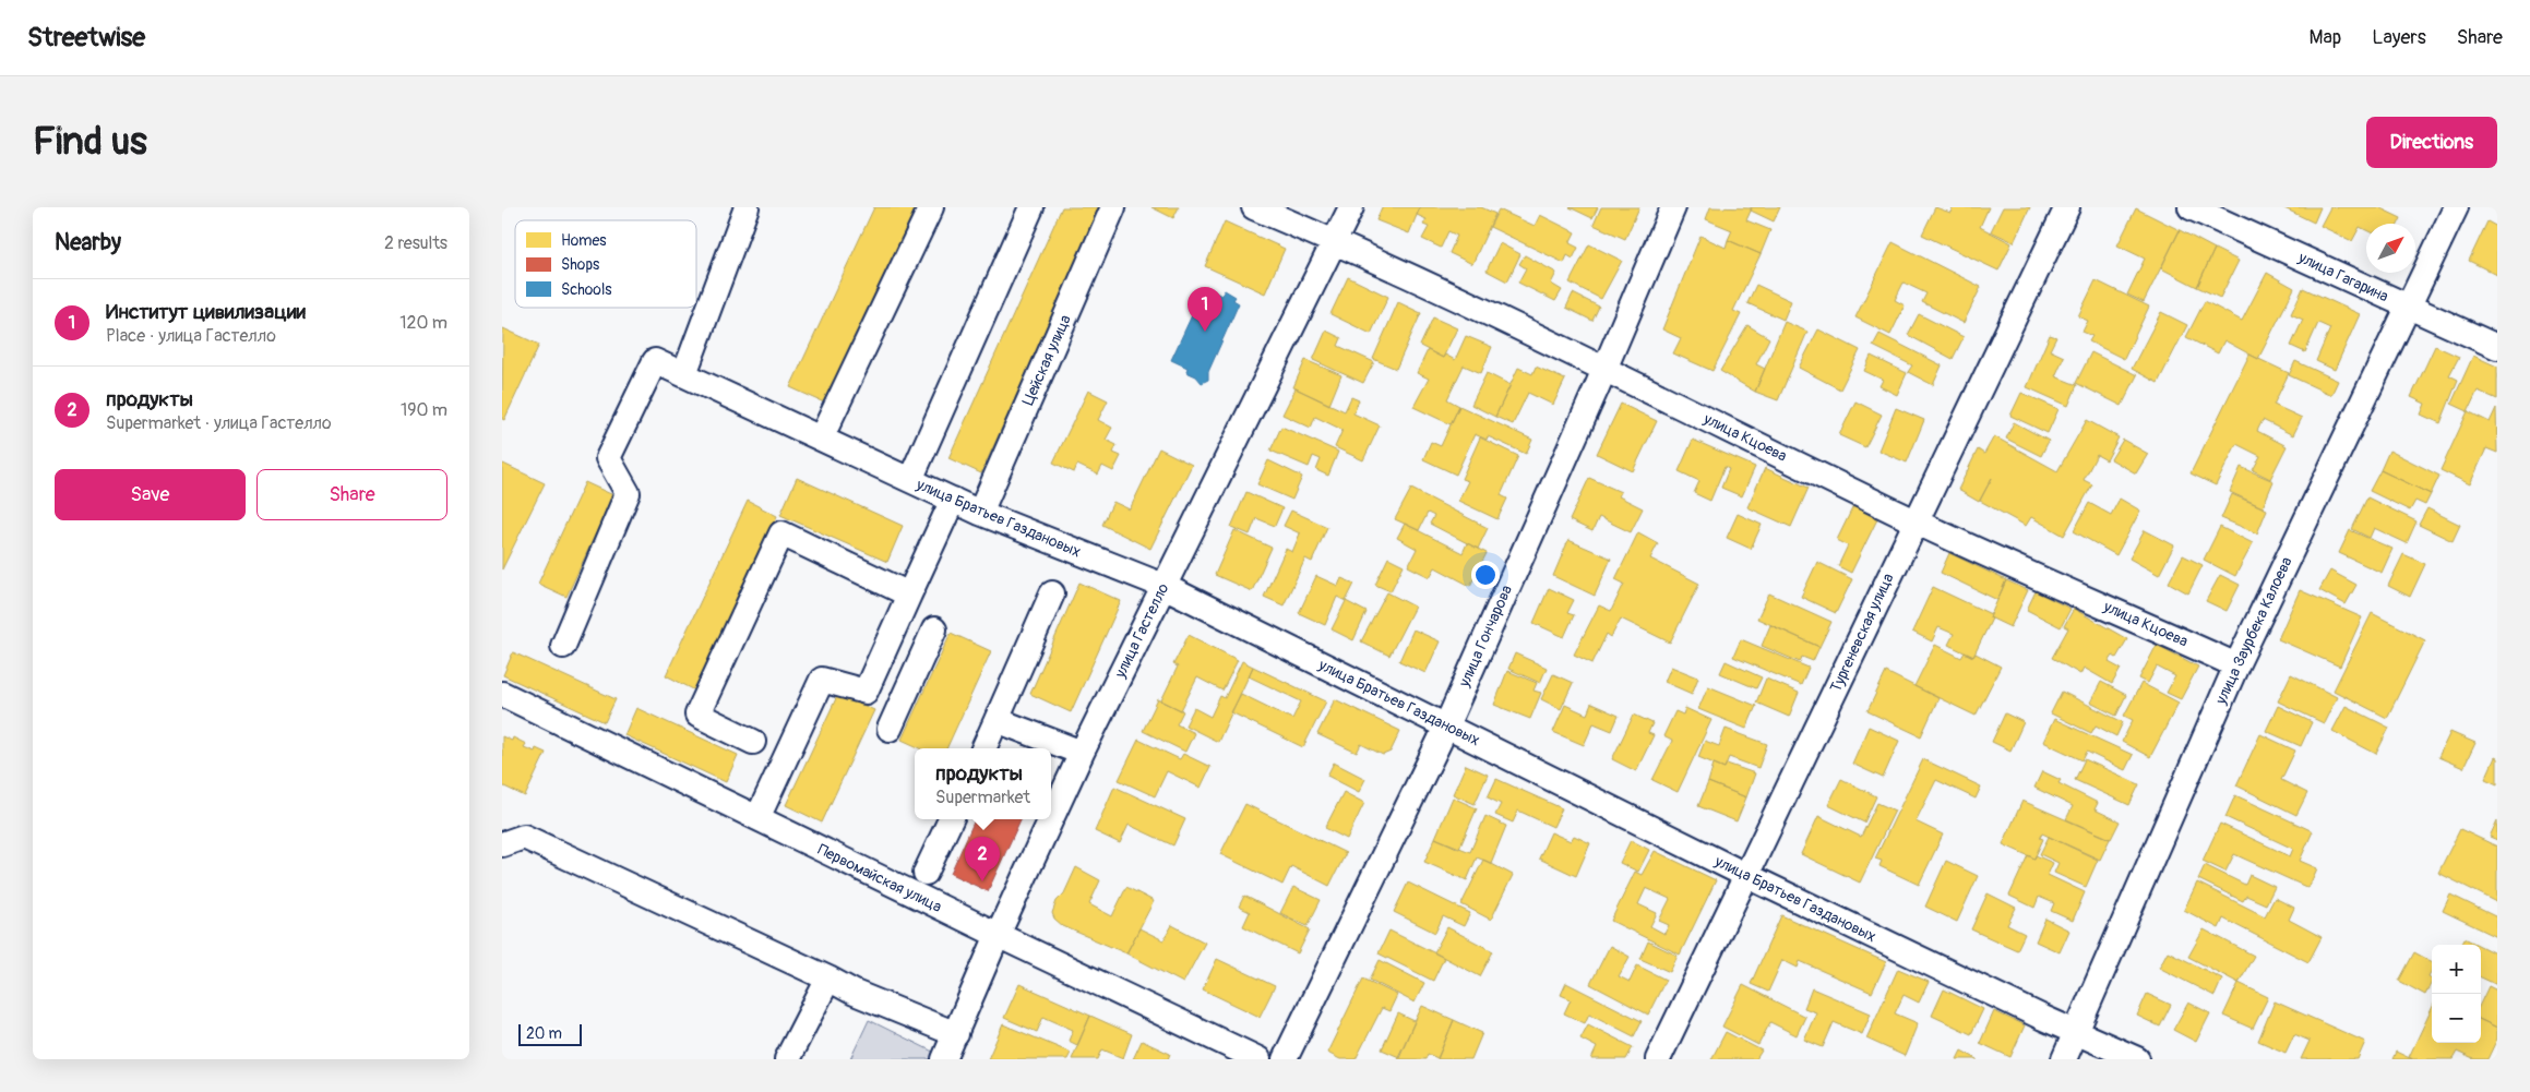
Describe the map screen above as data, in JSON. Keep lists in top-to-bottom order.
{
  "streets": {
    "street": [
      "улица Гагарина",
      "Цейская улица",
      "улица Кцоева",
      "улица Братьев Газдановых",
      "улица Гастелло",
      "улица Заурбека Калоева",
      "Тургеневская улица",
      "улица Гончарова",
      "Первомайская улица"
    ]
  },
  "crossings": [
    ["улица Гагарина", "улица Заурбека Калоева"],
    ["Цейская улица", "улица Братьев Газдановых"],
    ["улица Кцоева", "улица Гастелло"],
    ["улица Кцоева", "улица Заурбека Калоева"],
    ["улица Кцоева", "Тургеневская улица"],
    ["улица Кцоева", "улица Гончарова"],
    ["улица Братьев Газдановых", "улица Гастелло"],
    ["улица Братьев Газдановых", "улица Заурбека Калоева"],
    ["улица Братьев Газдановых", "Тургеневская улица"],
    ["улица Братьев Газдановых", "улица Гончарова"],
    ["улица Гастелло", "Первомайская улица"]
  ],
  "legend": ["Homes", "Shops", "Schools"],
  "scale_bar": "20 m",
  "north": "top right",
  "page": {
    "header": "Streetwise",
    "nav": ["Map", "Layers", "Share"],
    "buttons": [
      "Directions",
      ["Save", "Share"]
    ],
    "title": "Find us",
    "heading": ["Nearby", "2 results"],
    "list": [
      {
        "mark": "1",
        "name": "Институт цивилизации",
        "note": "Place · улица Гастелло",
        "value": "120 m"
      },
      {
        "mark": "2",
        "name": "продукты",
        "note": "Supermarket · улица Гастелло",
        "value": "190 m"
      }
    ],
    "pins": ["1", "2"],
    "popup": ["продукты", "Supermarket"],
    "map_buttons": ["+", "−"],
    "scale": "20 m"
  }
}
